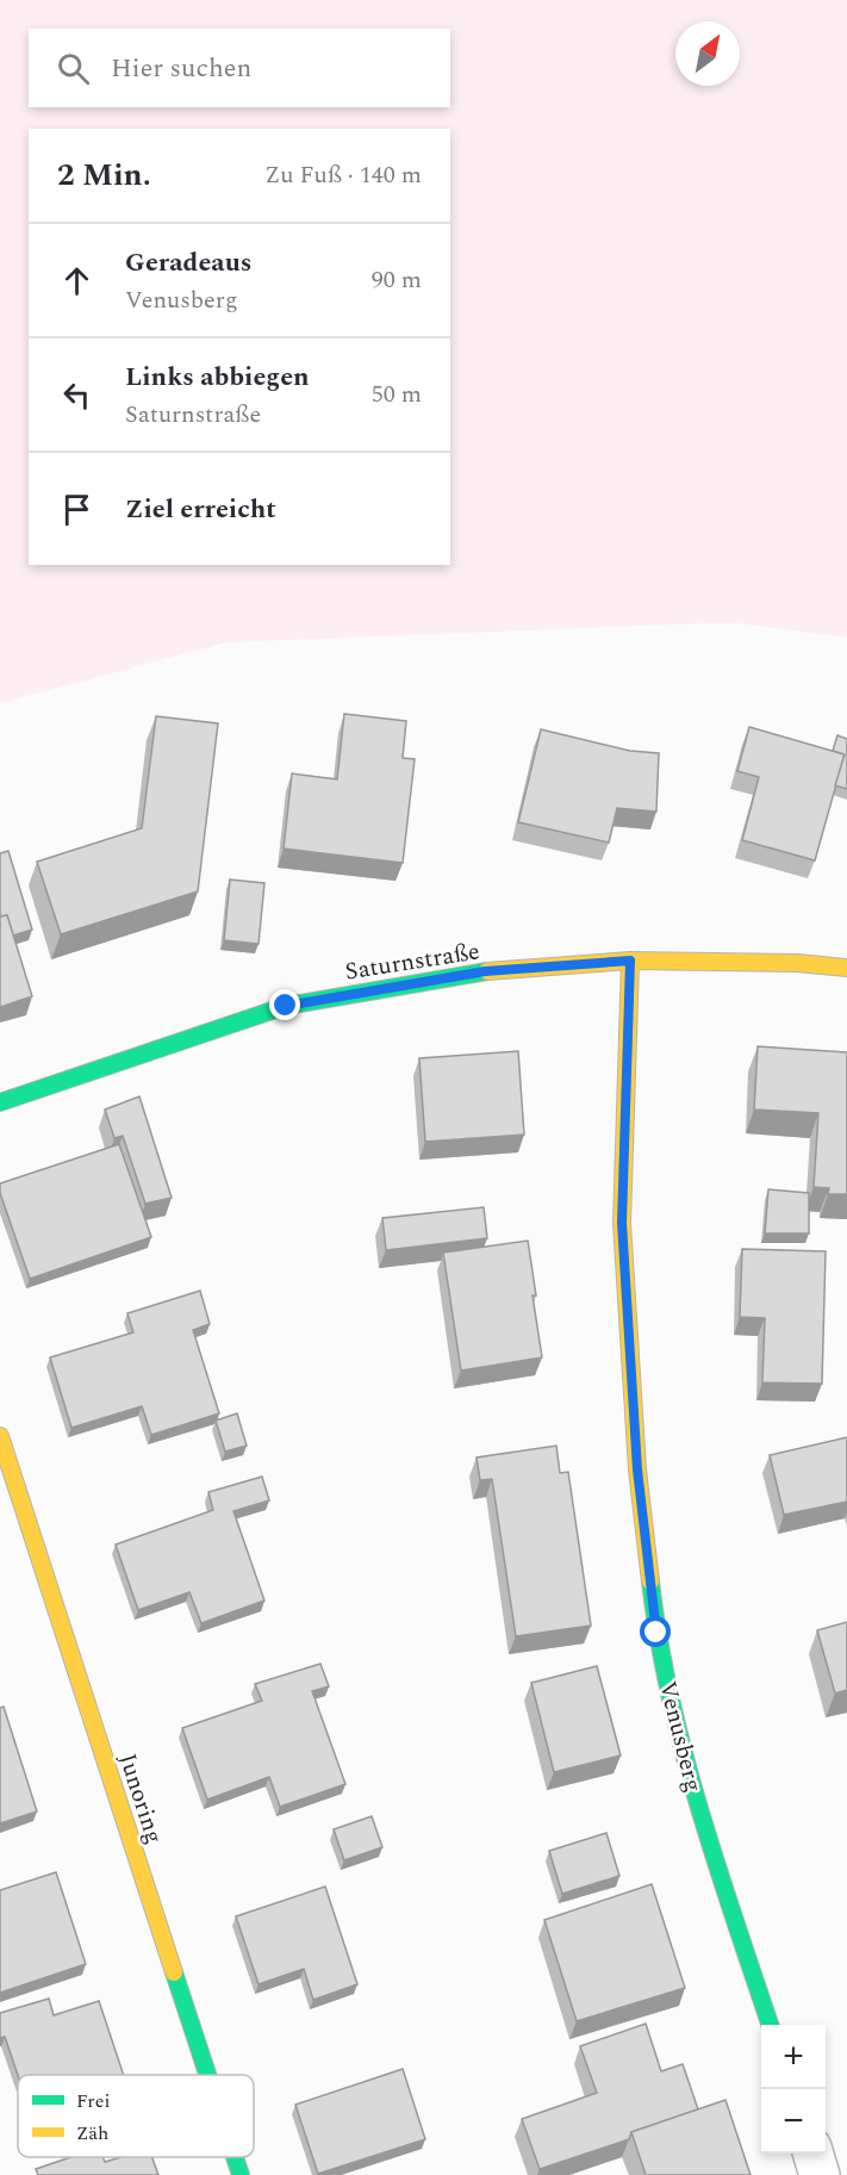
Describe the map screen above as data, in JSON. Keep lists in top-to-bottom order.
{
  "streets": {
    "street": ["Saturnstraße", "Venusberg", "Junoring"]
  },
  "crossings": [
    ["Saturnstraße", "Venusberg"]
  ],
  "legend": ["Frei", "Zäh"],
  "north": "top right",
  "page": {
    "search": "Hier suchen",
    "heading": ["2 Min.", "Zu Fuß · 140 m"],
    "list": [
      ["Geradeaus", "Venusberg", "90 m"],
      ["Links abbiegen", "Saturnstraße", "50 m"],
      "Ziel erreicht"
    ],
    "map_buttons": ["+", "−"]
  }
}
